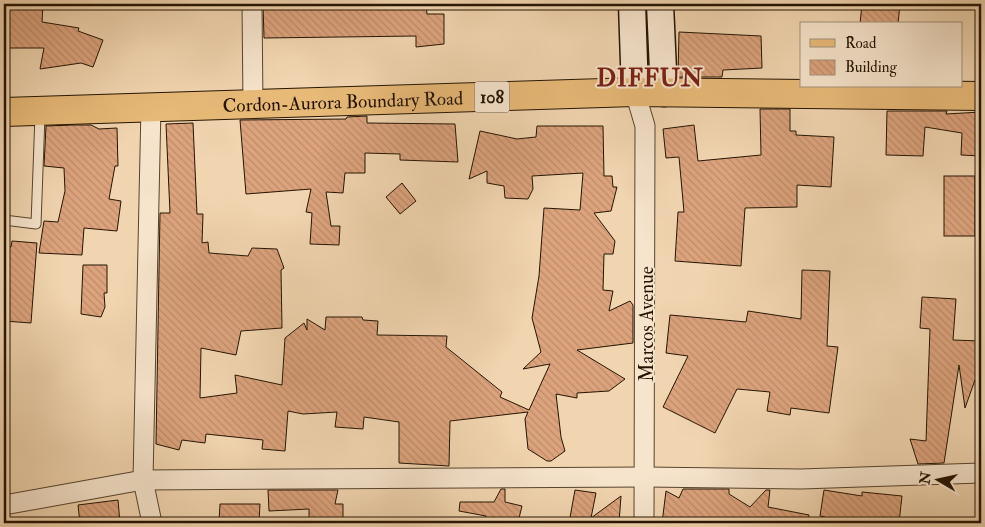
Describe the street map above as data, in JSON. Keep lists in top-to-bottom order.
{
  "streets": {
    "main road": ["108", "Cordon-Aurora Boundary Road", "Marcos Avenue"]
  },
  "crossings": [
    ["Cordon-Aurora Boundary Road", "Marcos Avenue"]
  ],
  "districts": ["DIFFUN"],
  "legend": ["Road", "Building"],
  "north": "left"
}
